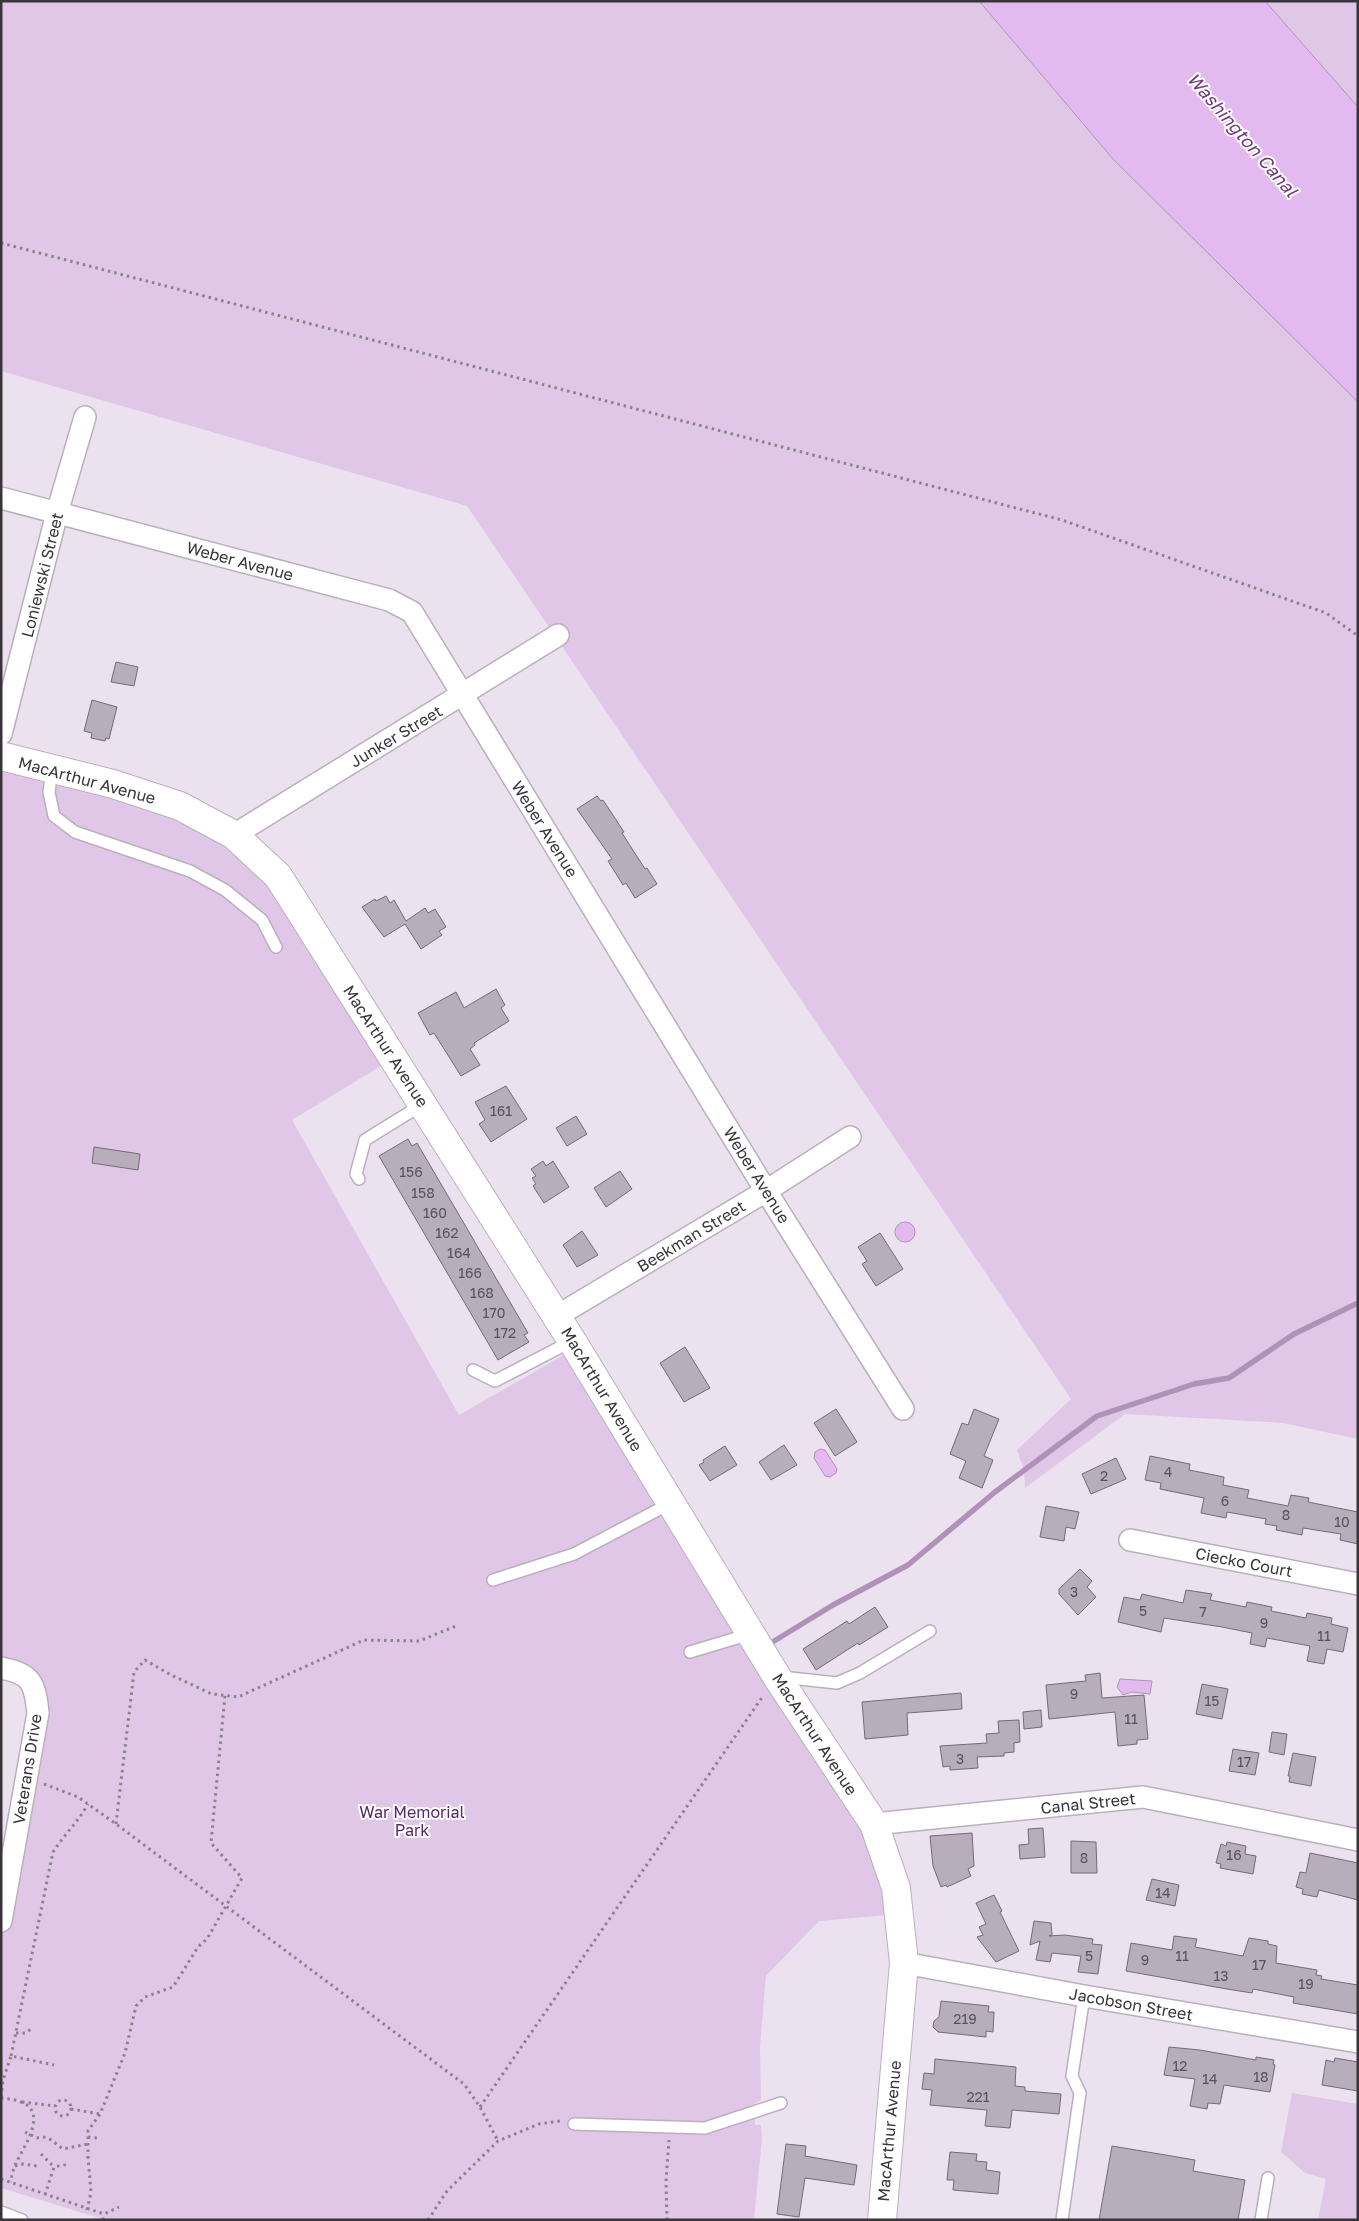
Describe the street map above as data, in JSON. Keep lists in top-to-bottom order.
{
  "streets": {
    "street": [
      "Weber Avenue",
      "Loniewski Street",
      "Junker Street",
      "MacArthur Avenue",
      "Beekman Street",
      "Ciecko Court",
      "Veterans Drive",
      "Canal Street",
      "Jacobson Street"
    ]
  },
  "crossings": [
    ["Weber Avenue", "Loniewski Street"],
    ["Weber Avenue", "Junker Street"],
    ["Weber Avenue", "Beekman Street"],
    ["Junker Street", "MacArthur Avenue"],
    ["MacArthur Avenue", "Beekman Street"],
    ["MacArthur Avenue", "Canal Street"],
    ["MacArthur Avenue", "Jacobson Street"]
  ],
  "water": ["Washington Canal"],
  "parks": ["War Memorial Park"],
  "house_numbers": [
    "161",
    "156",
    "158",
    "160",
    "162",
    "164",
    "166",
    "168",
    "170",
    "172",
    "4",
    "2",
    "6",
    "8",
    "10",
    "3",
    "5",
    "7",
    "9",
    "11",
    "9",
    "15",
    "11",
    "3",
    "17",
    "16",
    "8",
    "14",
    "5",
    "11",
    "9",
    "17",
    "13",
    "19",
    "219",
    "12",
    "18",
    "14",
    "221"
  ]
}
